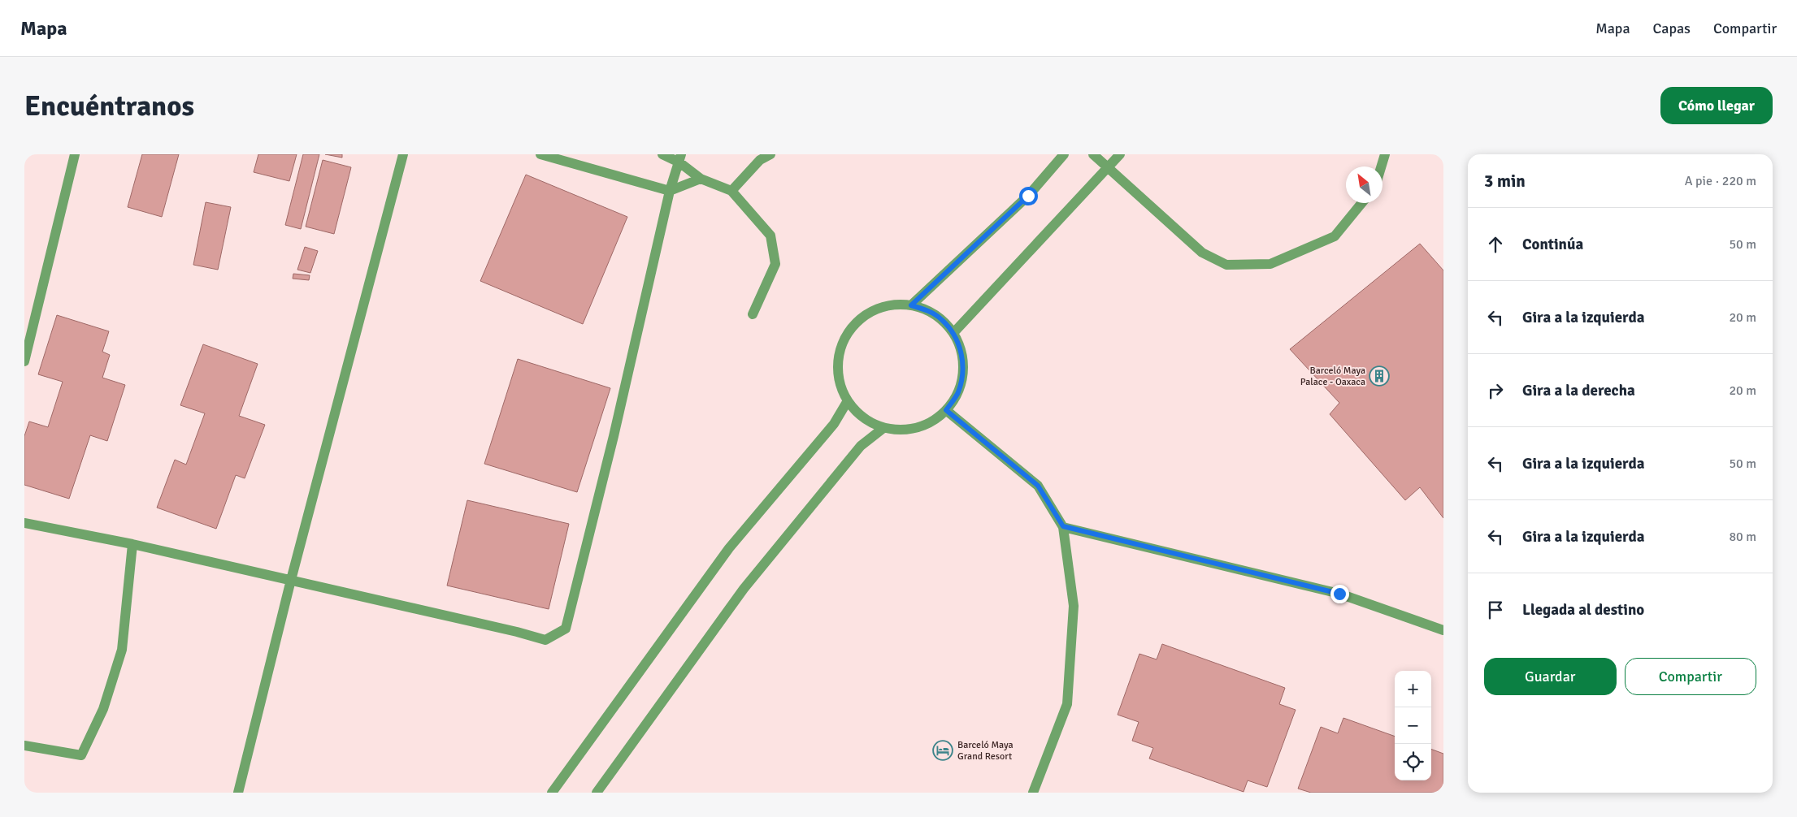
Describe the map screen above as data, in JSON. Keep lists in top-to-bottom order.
{
  "places": {
    "building": ["Barceló Maya Palace - Oaxaca"],
    "hotel": ["Barceló Maya Grand Resort"]
  },
  "north": "top left",
  "page": {
    "header": "Mapa",
    "nav": ["Mapa", "Capas", "Compartir"],
    "buttons": [
      "Cómo llegar",
      ["Guardar", "Compartir"]
    ],
    "title": "Encuéntranos",
    "heading": ["3 min", "A pie · 220 m"],
    "list": [
      ["Continúa", "50 m"],
      ["Gira a la izquierda", "20 m"],
      ["Gira a la derecha", "20 m"],
      ["Gira a la izquierda", "50 m"],
      ["Gira a la izquierda", "80 m"],
      "Llegada al destino"
    ],
    "map_buttons": ["+", "−"]
  }
}
